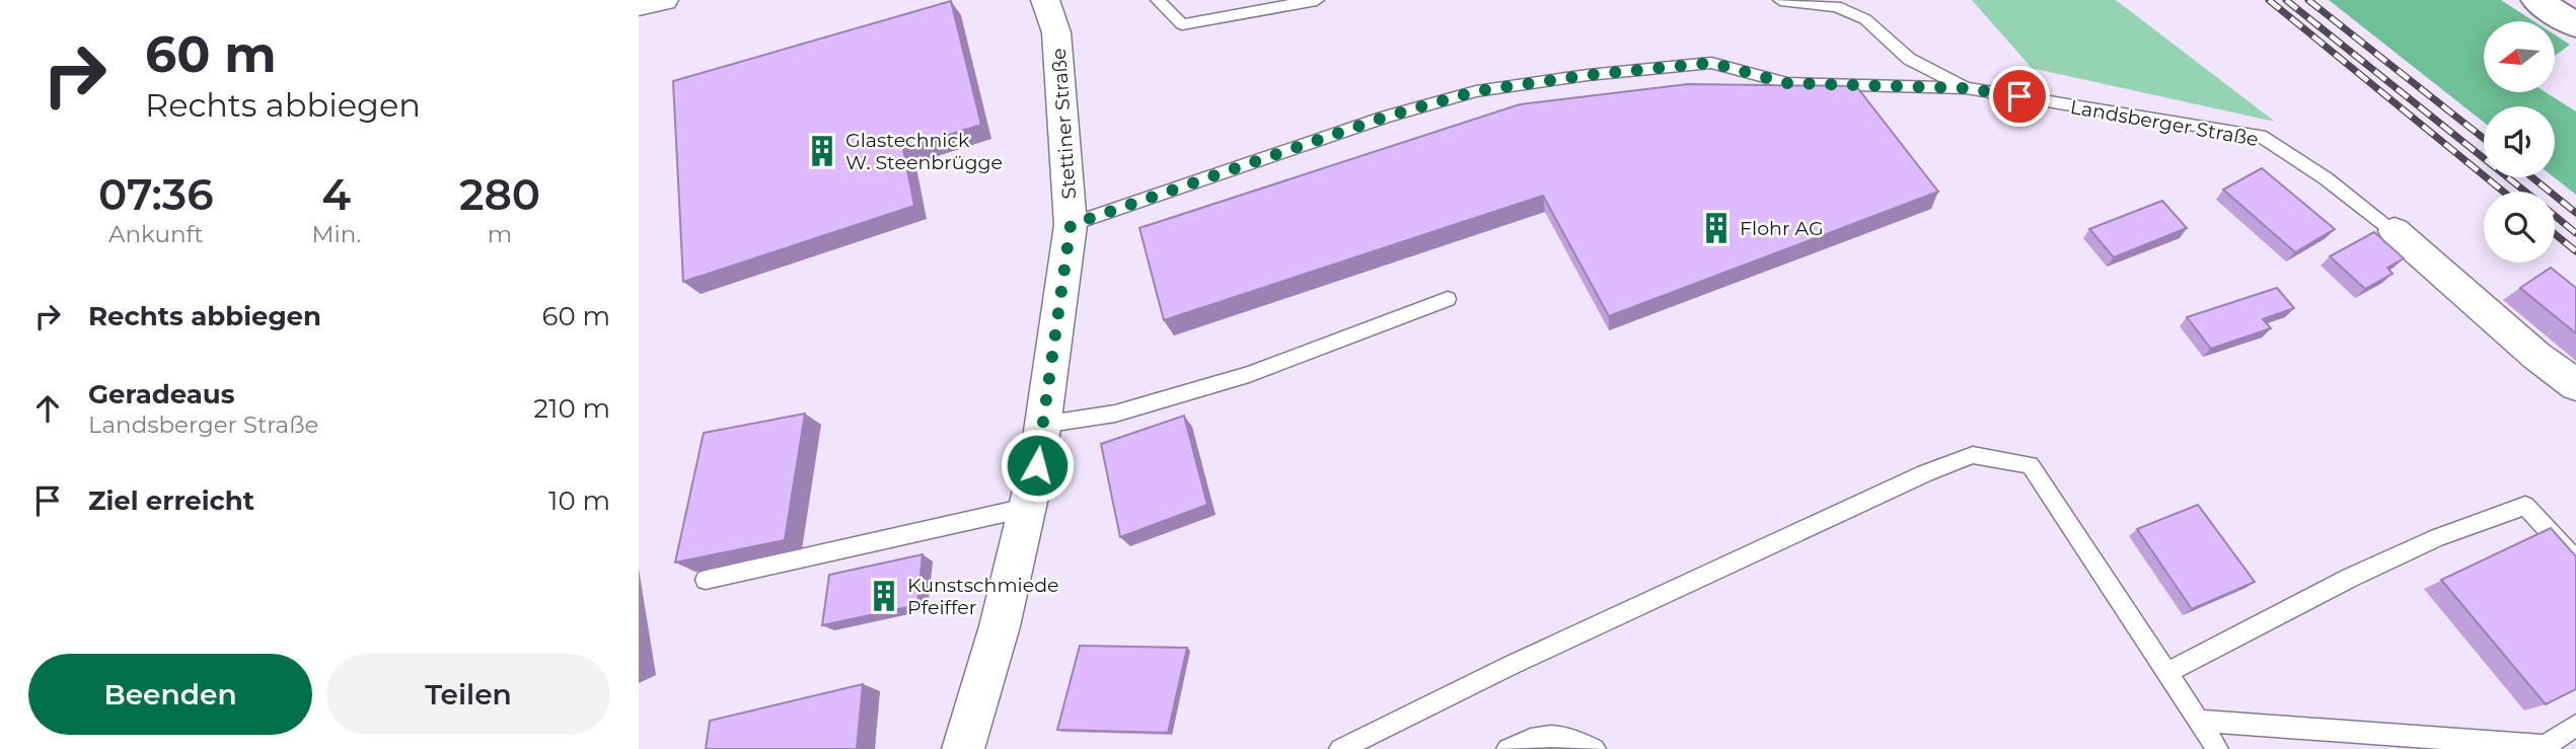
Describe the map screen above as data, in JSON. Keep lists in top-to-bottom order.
{
  "streets": {
    "street": ["Landsberger Straße", "Stettiner Straße"]
  },
  "places": {
    "building": ["Glastechnick W. Steenbrügge", "Flohr AG", "Kunstschmiede Pfeiffer"]
  },
  "north": "left",
  "page": {
    "turn": ["60 m", "Rechts abbiegen"],
    "eta": [
      "07:36",
      "Ankunft",
      "4",
      "Min.",
      "280",
      "m"
    ],
    "list": [
      {
        "name": "Rechts abbiegen",
        "value": "60 m"
      },
      {
        "name": "Geradeaus",
        "note": "Landsberger Straße",
        "value": "210 m"
      },
      {
        "name": "Ziel erreicht",
        "value": "10 m"
      }
    ],
    "buttons": ["Beenden", "Teilen"]
  }
}
